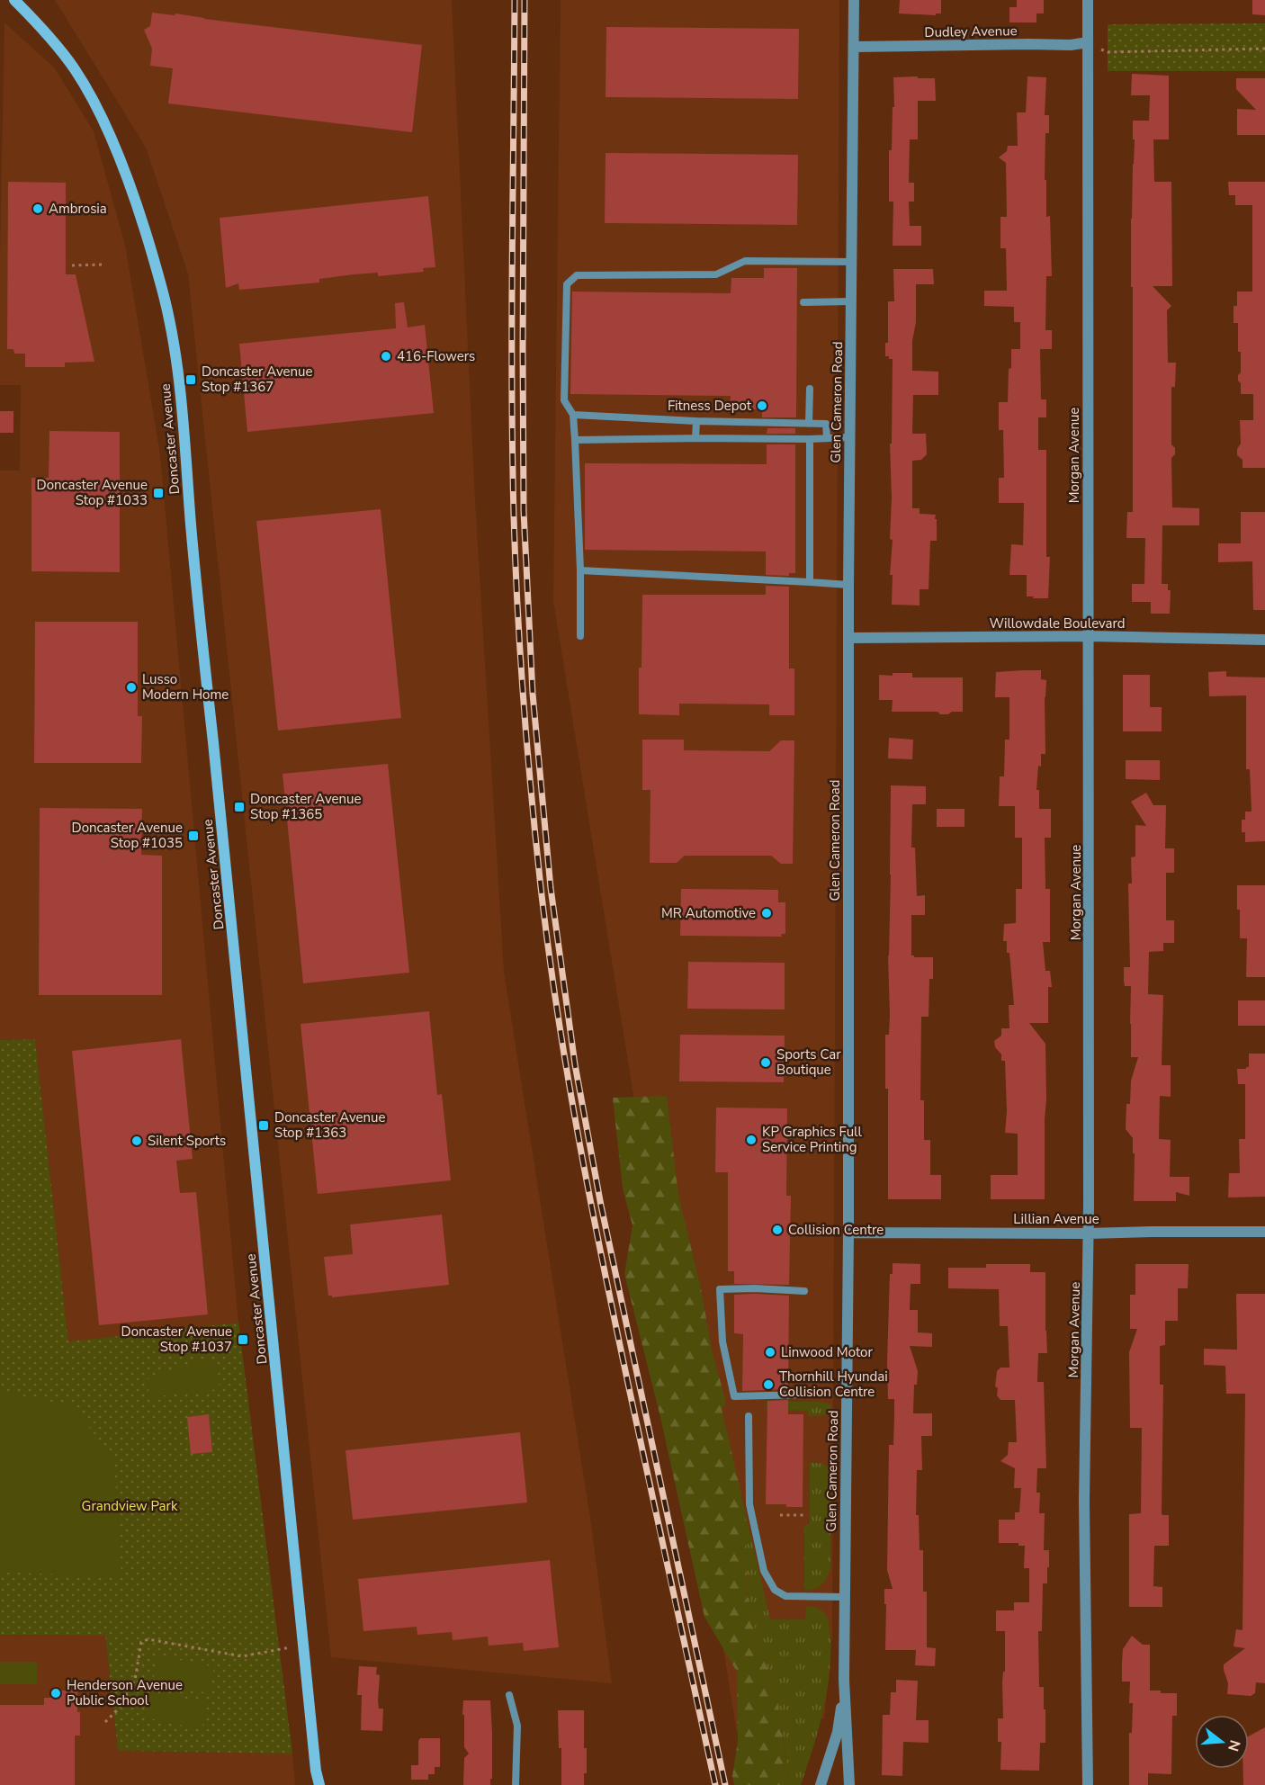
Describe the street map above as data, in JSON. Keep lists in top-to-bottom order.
{
  "streets": {
    "street": [
      "Dudley Avenue",
      "Glen Cameron Road",
      "Doncaster Avenue",
      "Morgan Avenue",
      "Willowdale Boulevard",
      "Lillian Avenue"
    ]
  },
  "crossings": [
    ["Dudley Avenue", "Glen Cameron Road"],
    ["Dudley Avenue", "Morgan Avenue"],
    ["Glen Cameron Road", "Willowdale Boulevard"],
    ["Glen Cameron Road", "Lillian Avenue"],
    ["Morgan Avenue", "Willowdale Boulevard"],
    ["Morgan Avenue", "Lillian Avenue"]
  ],
  "parks": ["Grandview Park"],
  "places": {
    "other": [
      "Ambrosia",
      "416-Flowers",
      "Fitness Depot",
      "Lusso Modern Home",
      "MR Automotive",
      "Sports Car Boutique",
      "KP Graphics Full Service Printing",
      "Silent Sports",
      "Collision Centre",
      "Linwood Motor",
      "Thornhill Hyundai Collision Centre",
      "Henderson Avenue Public School"
    ],
    "transit": [
      "Doncaster Avenue Stop #1367",
      "Doncaster Avenue Stop #1033",
      "Doncaster Avenue Stop #1365",
      "Doncaster Avenue Stop #1035",
      "Doncaster Avenue Stop #1363",
      "Doncaster Avenue Stop #1037"
    ]
  },
  "north": "right"
}
